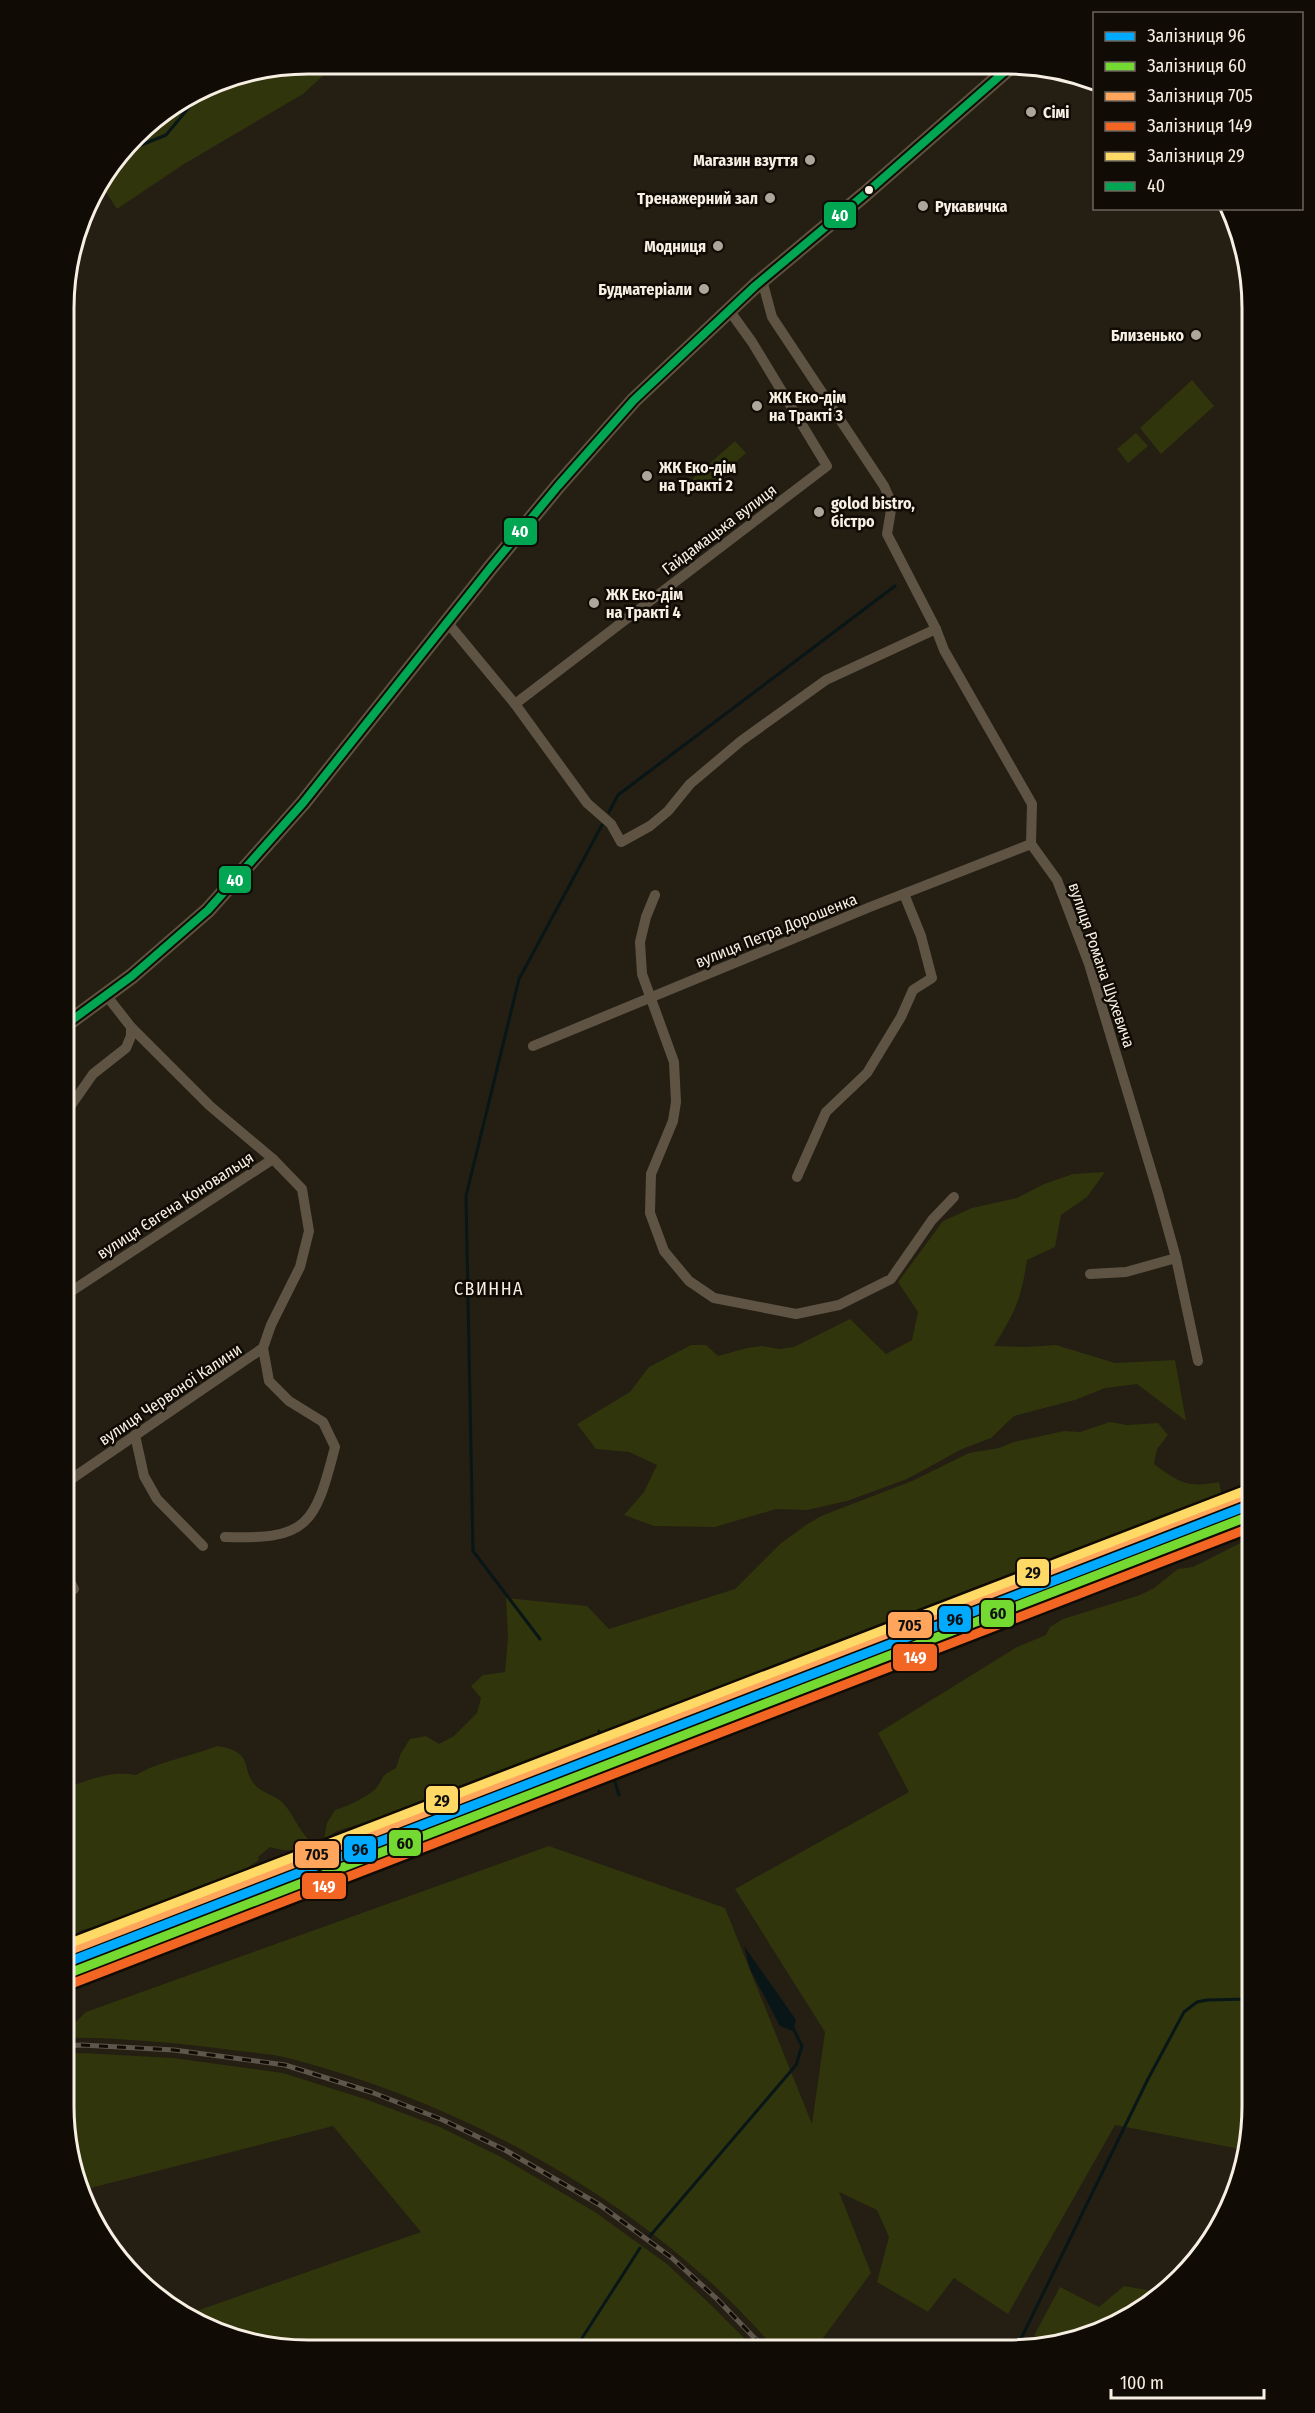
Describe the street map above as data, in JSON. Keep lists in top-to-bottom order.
{
  "streets": {
    "street": [
      "Гайдамацька вулиця",
      "вулиця Петра Дорошенка",
      "вулиця Романа Шухевича",
      "вулиця Євгена Коновальця",
      "вулиця Червоної Калини"
    ]
  },
  "crossings": [
    ["вулиця Петра Дорошенка", "вулиця Романа Шухевича"]
  ],
  "districts": ["СВИННА"],
  "places": [
    "Сімі",
    "Магазин взуття",
    "Тренажерний зал",
    "Рукавичка",
    "Модниця",
    "Будматеріали",
    "Близенько",
    "ЖК Еко-дім на Тракті 3",
    "ЖК Еко-дім на Тракті 2",
    "golod bistro, бістро",
    "ЖК Еко-дім на Тракті 4"
  ],
  "lines": [
    "transit line 40",
    "rail line 29",
    "rail line 705",
    "rail line 96",
    "rail line 60",
    "rail line 149"
  ],
  "legend": [
    "Залізниця 96",
    "Залізниця 60",
    "Залізниця 705",
    "Залізниця 149",
    "Залізниця 29",
    "40"
  ],
  "scale_bar": "100 m"
}
